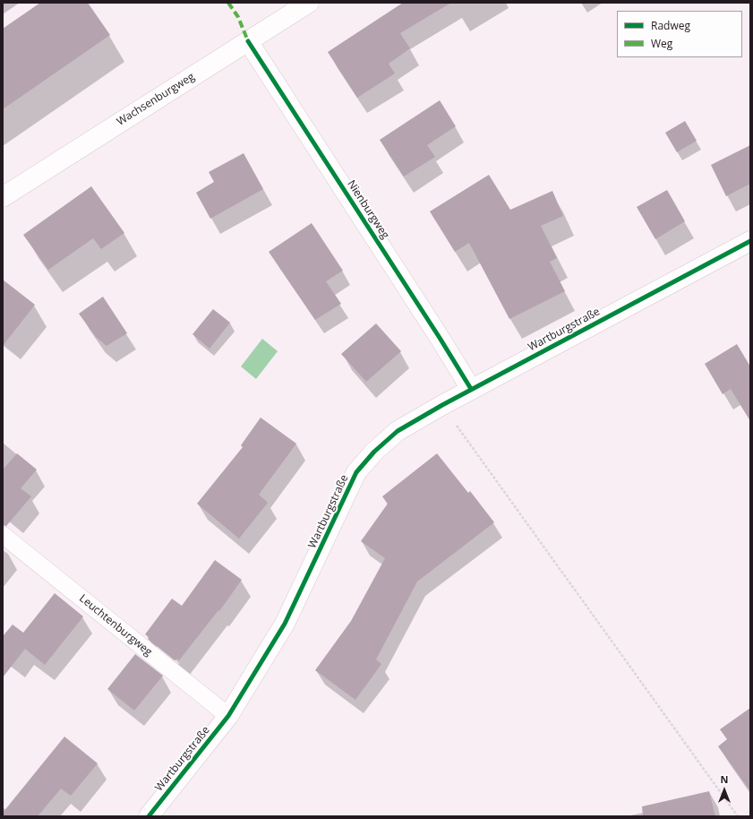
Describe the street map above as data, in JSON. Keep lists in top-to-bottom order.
{
  "streets": {
    "street": ["Wachsenburgweg", "Nienburgweg", "Wartburgstraße"],
    "lane": ["Leuchtenburgweg"]
  },
  "crossings": [
    ["Wachsenburgweg", "Nienburgweg"],
    ["Nienburgweg", "Wartburgstraße"],
    ["Wartburgstraße", "Leuchtenburgweg"]
  ],
  "legend": ["Radweg", "Weg"],
  "north": "top"
}
